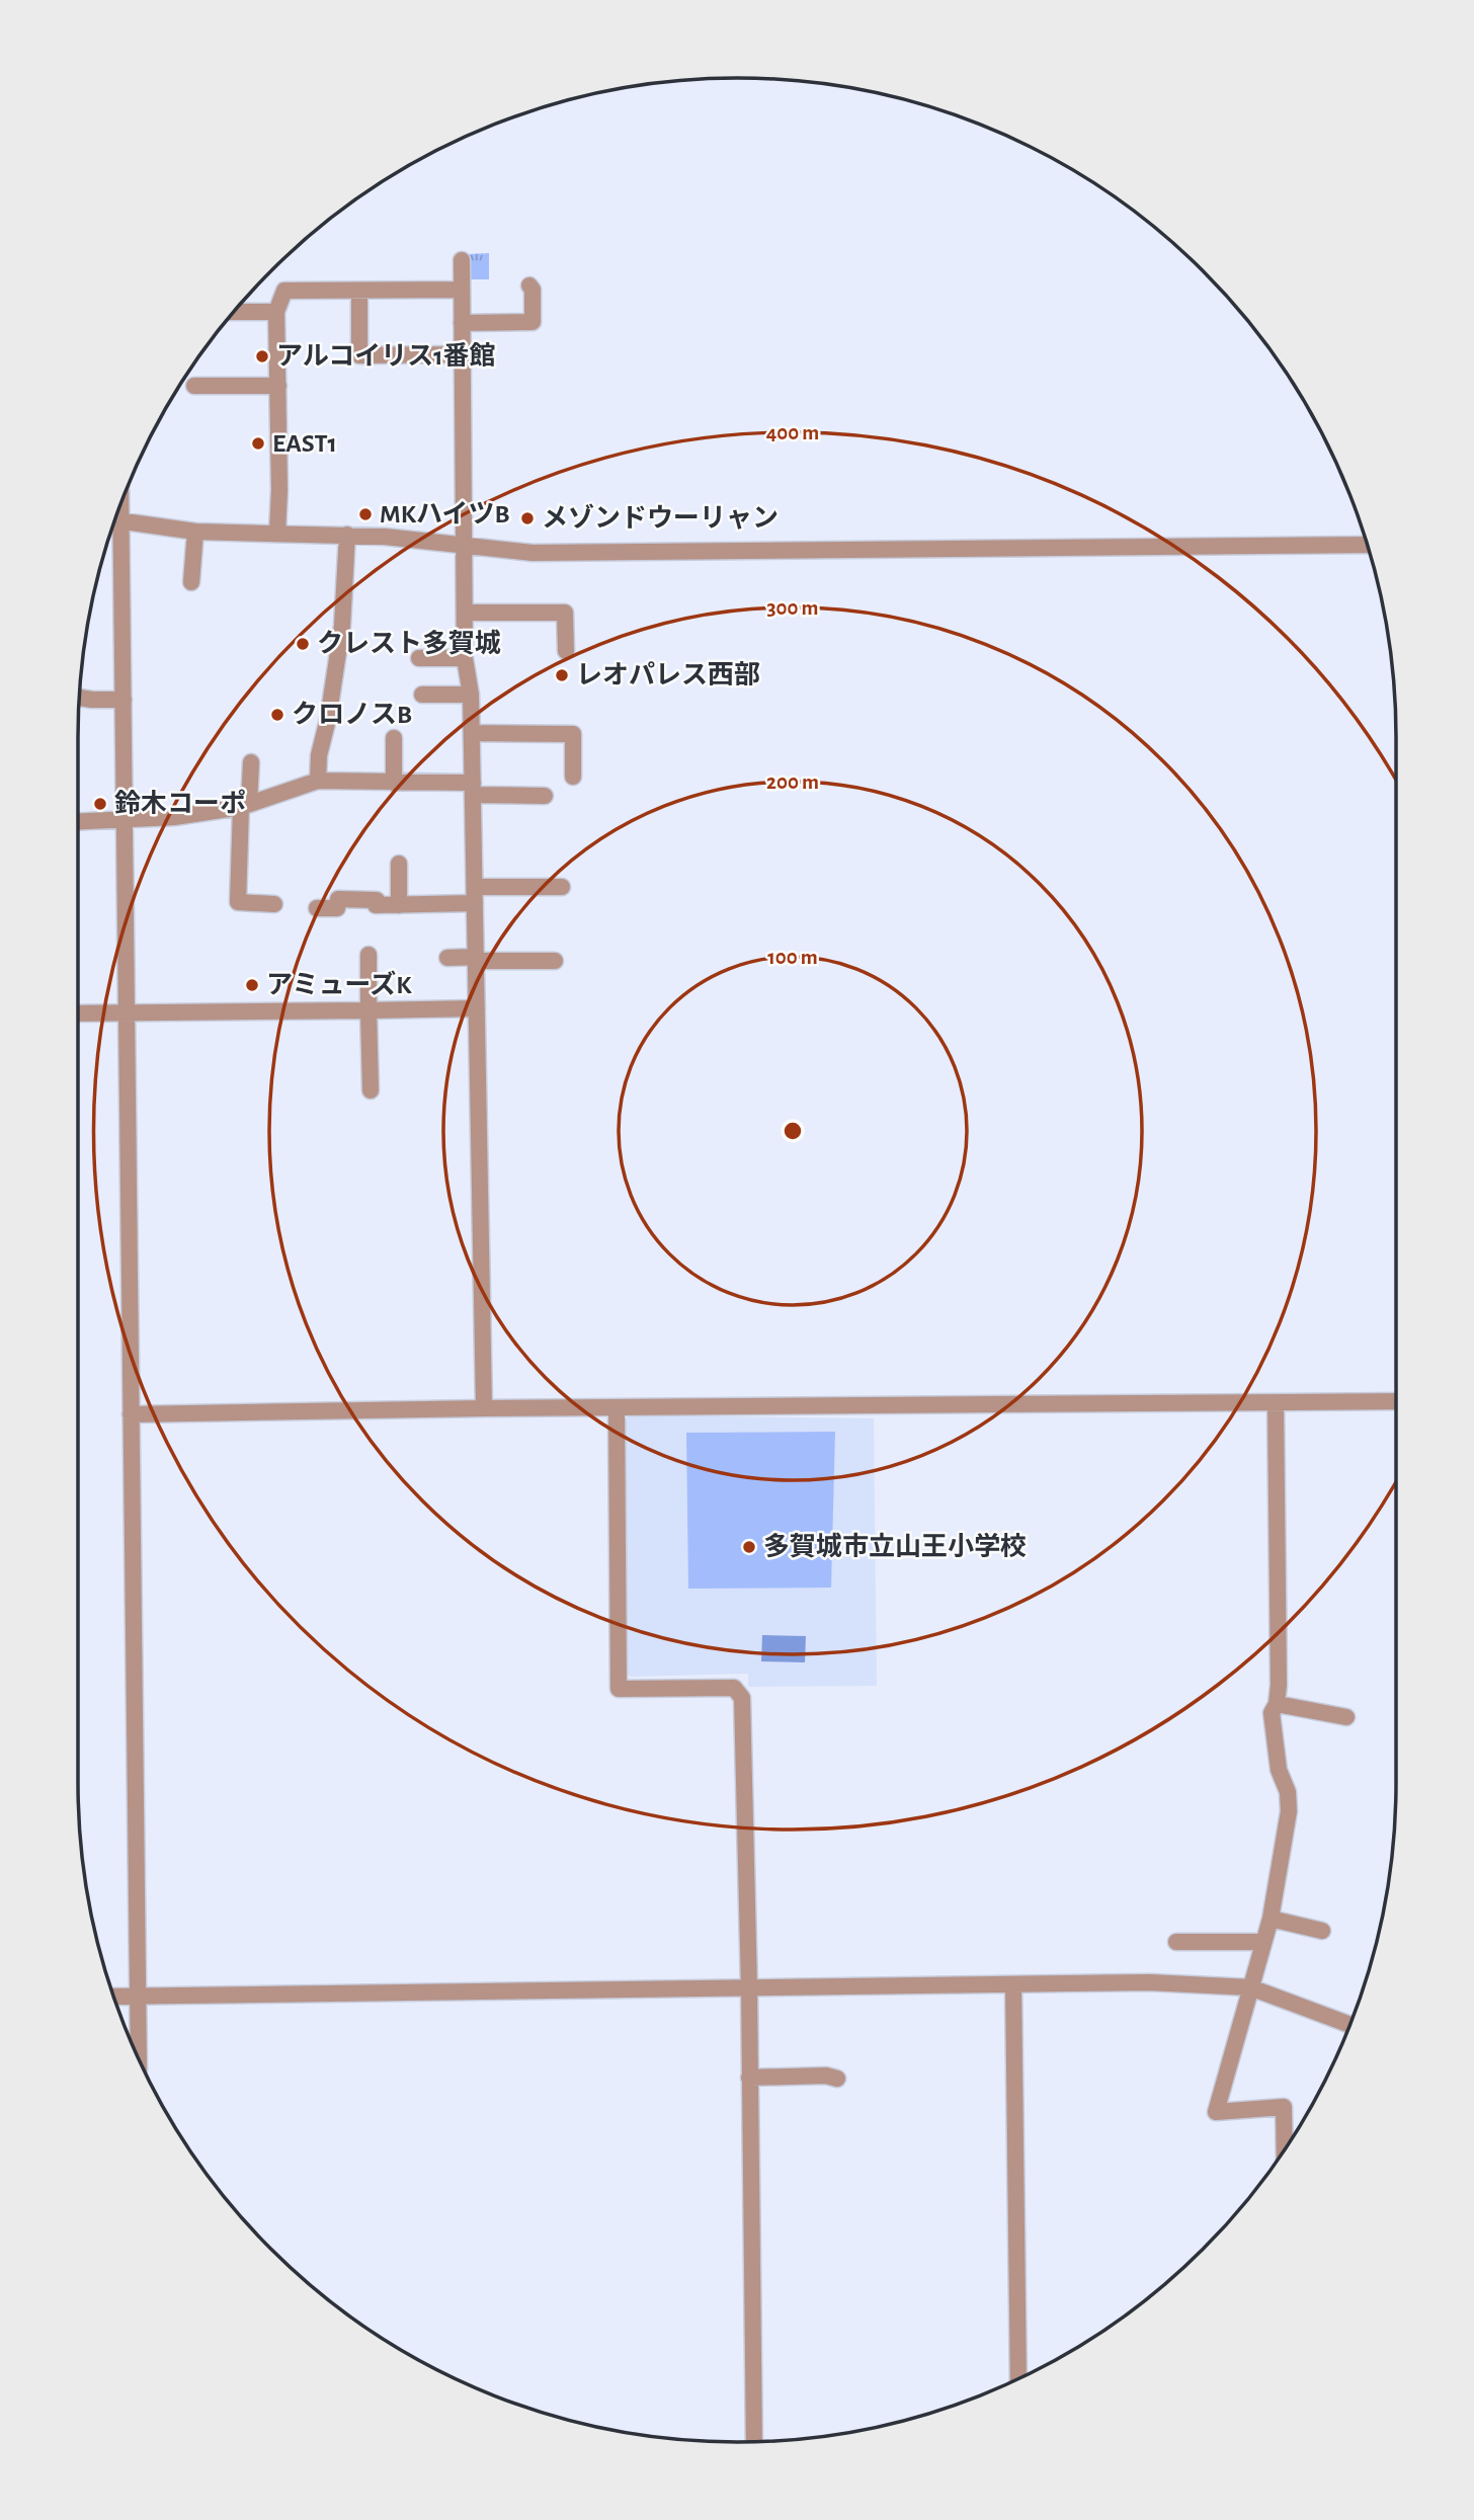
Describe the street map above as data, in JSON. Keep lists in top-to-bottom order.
{
  "places": [
    "アルコイリス1番館",
    "EAST1",
    "MKハイツB",
    "メゾンドウーリャン",
    "クレスト多賀城",
    "レオパレス西部",
    "クロノスB",
    "鈴木コーポ",
    "アミューズK",
    "多賀城市立山王小学校"
  ],
  "rings": [
    "400 m",
    "300 m",
    "200 m",
    "100 m"
  ]
}
